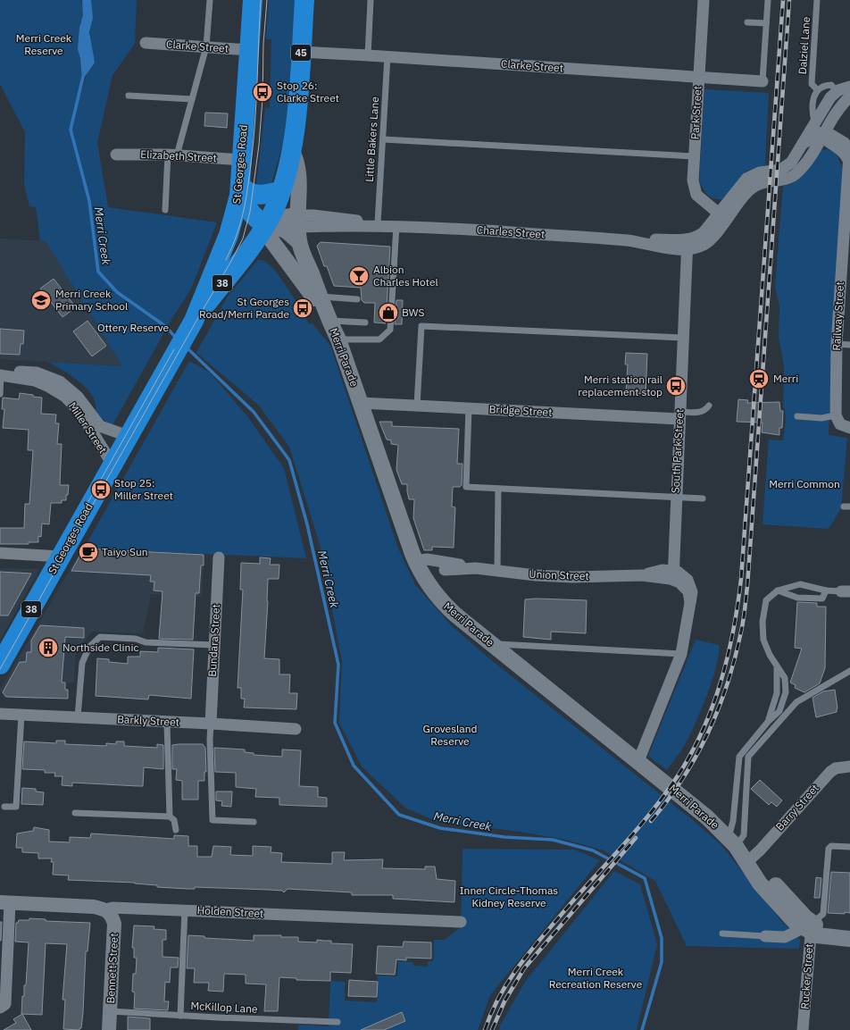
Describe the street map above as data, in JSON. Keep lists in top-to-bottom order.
{
  "streets": {
    "highway": ["45", "St Georges Road", "38"],
    "main road": ["Charles Street", "Merri Parade"],
    "street": [
      "Clarke Street",
      "Park Street",
      "Elizabeth Street",
      "Railway Street",
      "Bridge Street",
      "Miller Street",
      "South Park Street",
      "Union Street",
      "Bundara Street",
      "Barkly Street",
      "Barry Street",
      "Holden Street",
      "Bennett Street",
      "Rucker Street"
    ],
    "lane": ["Dalziel Lane", "Little Bakers Lane", "McKillop Lane"]
  },
  "crossings": [
    ["Clarke Street", "Park Street"],
    ["Clarke Street", "Little Bakers Lane"],
    ["Clarke Street", "St Georges Road"],
    ["Park Street", "Charles Street"],
    ["Little Bakers Lane", "Charles Street"],
    ["Elizabeth Street", "St Georges Road"],
    ["St Georges Road", "Charles Street"],
    ["St Georges Road", "Merri Parade"],
    ["St Georges Road", "Miller Street"],
    ["Charles Street", "Railway Street"],
    ["Charles Street", "Merri Parade"],
    ["Charles Street", "South Park Street"],
    ["Merri Parade", "Bridge Street"],
    ["Merri Parade", "Union Street"],
    ["Merri Parade", "Barry Street"],
    ["Merri Parade", "Rucker Street"],
    ["Bridge Street", "South Park Street"],
    ["South Park Street", "Union Street"],
    ["Bundara Street", "Barkly Street"],
    ["Holden Street", "Bennett Street"],
    ["Bennett Street", "McKillop Lane"]
  ],
  "water": ["Merri Creek"],
  "parks": [
    "Merri Creek Reserve",
    "Ottery Reserve",
    "Merri Common",
    "Grovesland Reserve",
    "Inner Circle-Thomas Kidney Reserve",
    "Merri Creek Recreation Reserve"
  ],
  "places": {
    "bus stop": [
      "Stop 26: Clarke Street",
      "St Georges Road/Merri Parade",
      "Merri station rail replacement stop",
      "Stop 25: Miller Street"
    ],
    "bar": ["Albion Charles Hotel"],
    "school or university": ["Merri Creek Primary School"],
    "shop": ["BWS"],
    "station": ["Merri"],
    "cafe": ["Taiyo Sun"],
    "building": ["Northside Clinic"]
  }
}
